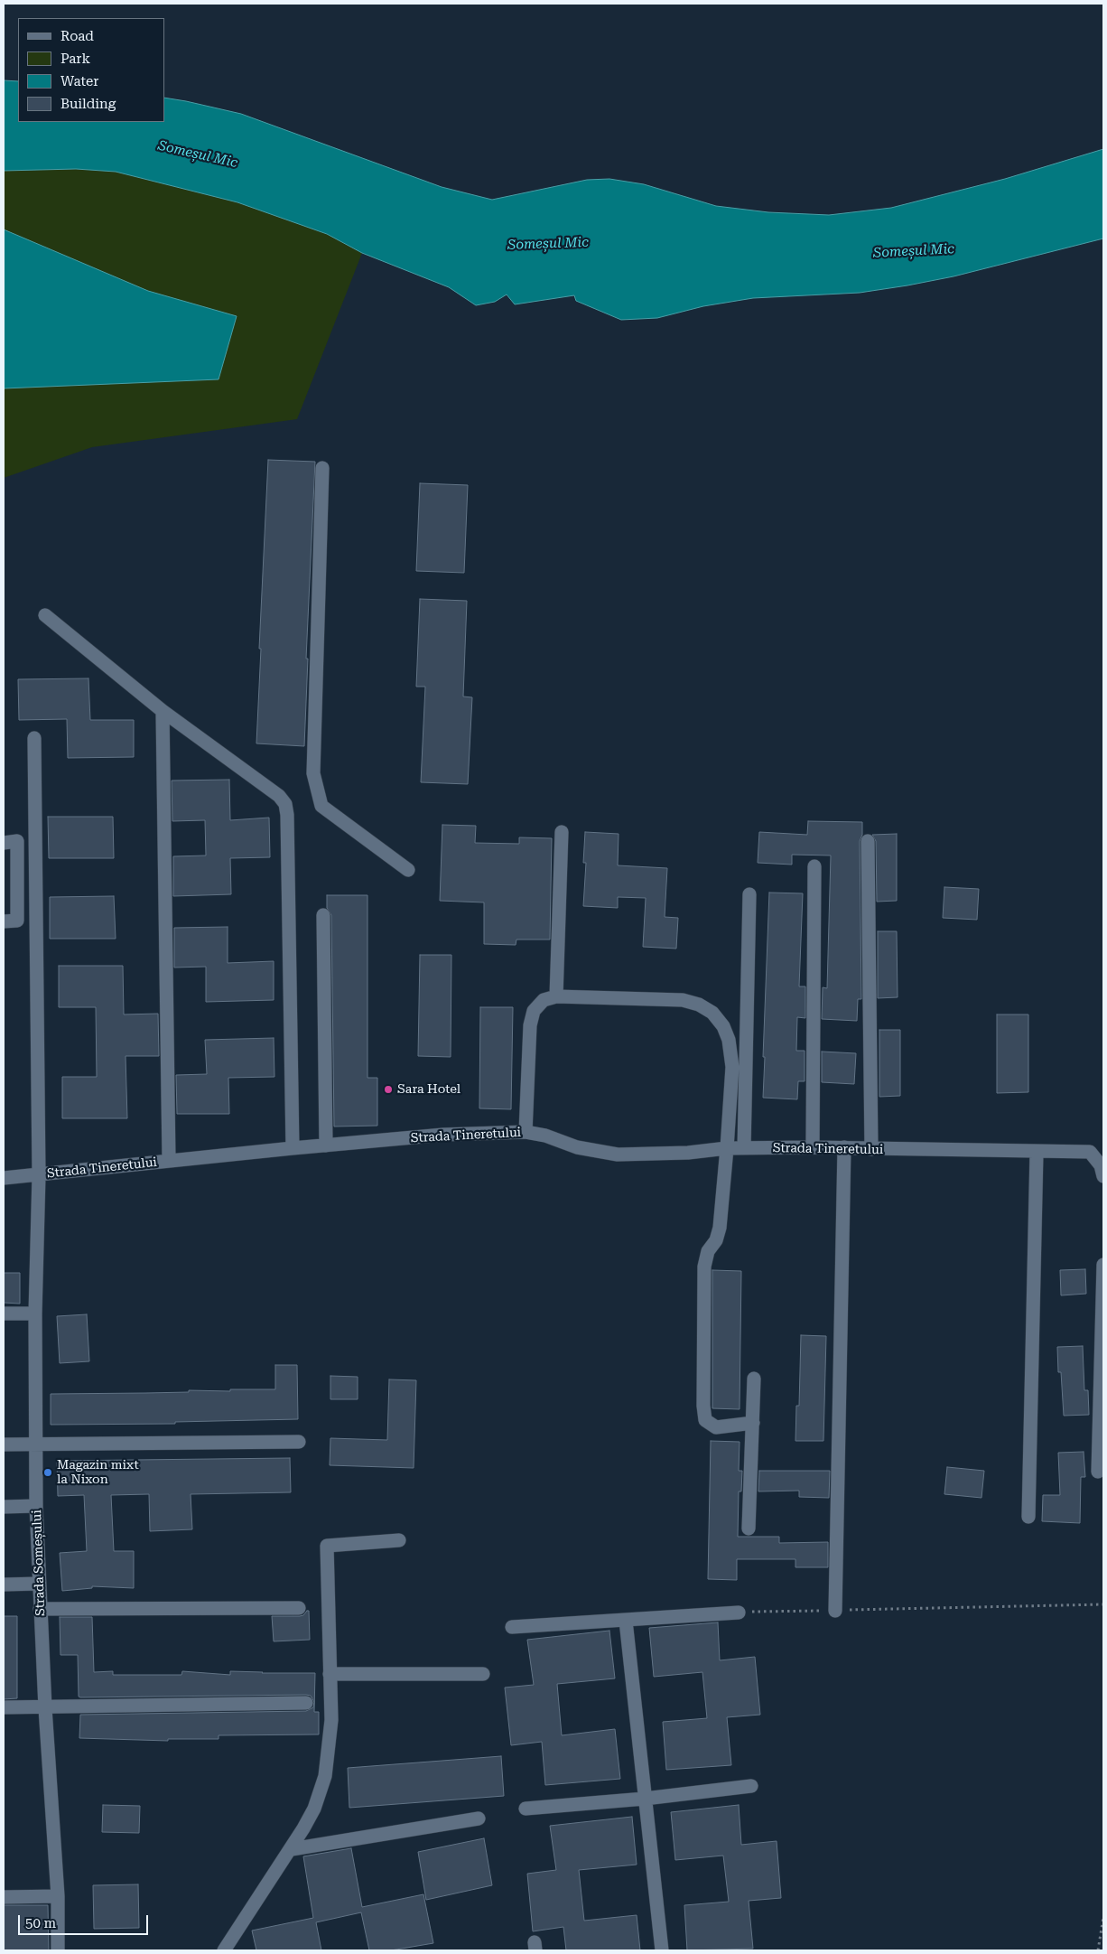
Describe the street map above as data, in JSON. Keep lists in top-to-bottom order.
{
  "streets": {
    "street": ["Strada Tineretului", "Strada Someșului"]
  },
  "crossings": [
    ["Strada Tineretului", "Strada Someșului"]
  ],
  "water": ["Someșul Mic"],
  "places": ["Sara Hotel", "Magazin mixt la Nixon"],
  "legend": [
    "Road",
    "Park",
    "Water",
    "Building"
  ],
  "scale_bar": "50 m"
}
